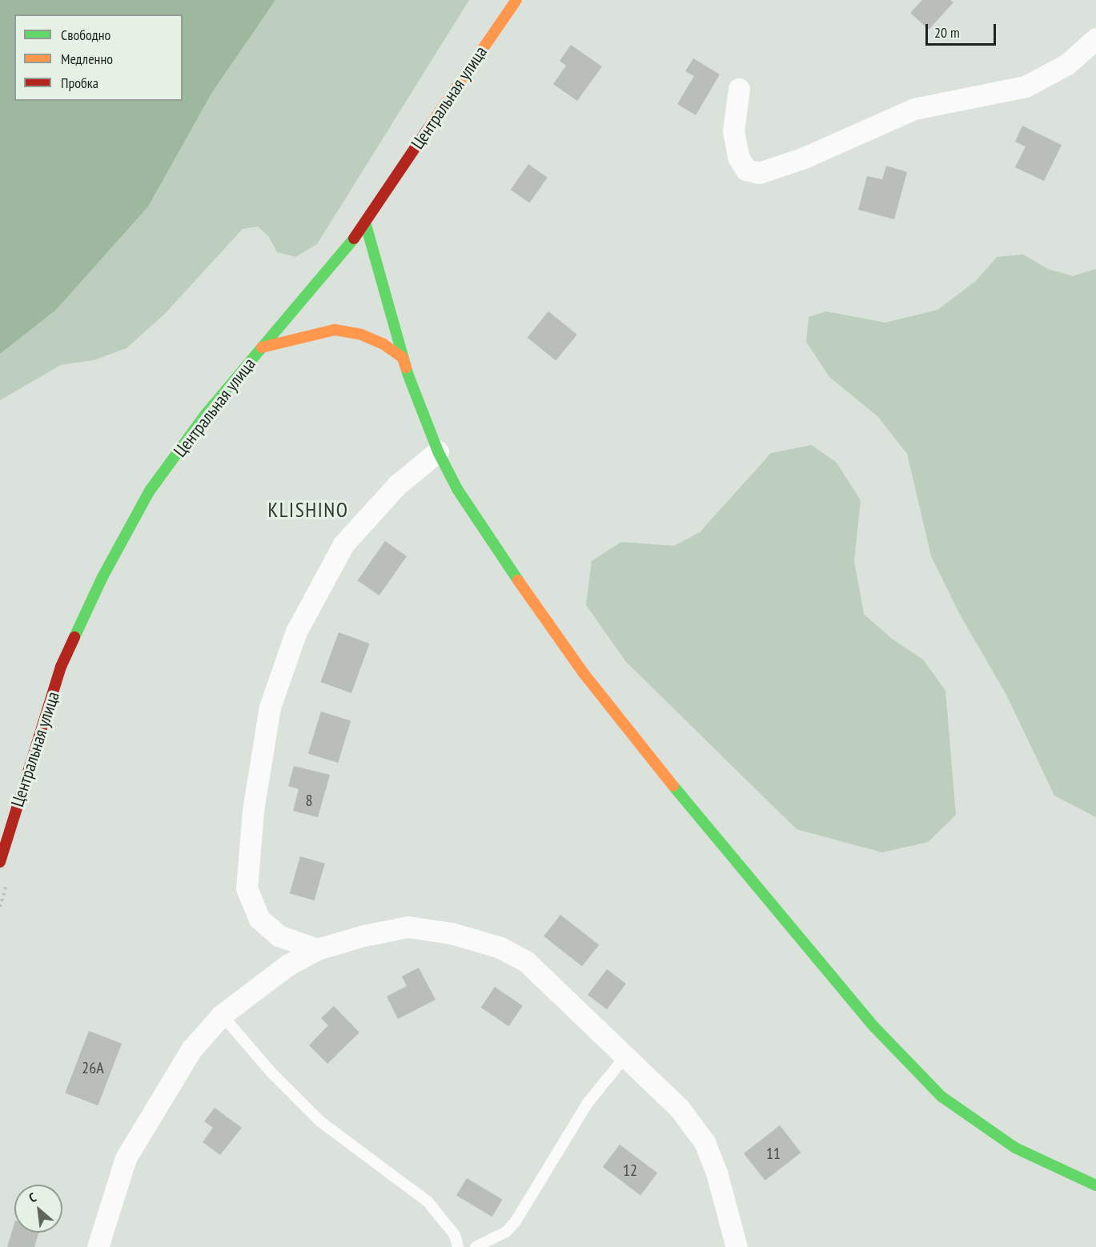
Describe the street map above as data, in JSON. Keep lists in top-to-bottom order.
{
  "streets": {
    "main road": ["Центральная улица"]
  },
  "districts": ["KLISHINO"],
  "house_numbers": [
    "8",
    "26А",
    "11",
    "12"
  ],
  "legend": ["Свободно", "Медленно", "Пробка"],
  "scale_bar": "20 m",
  "north": "top left"
}
